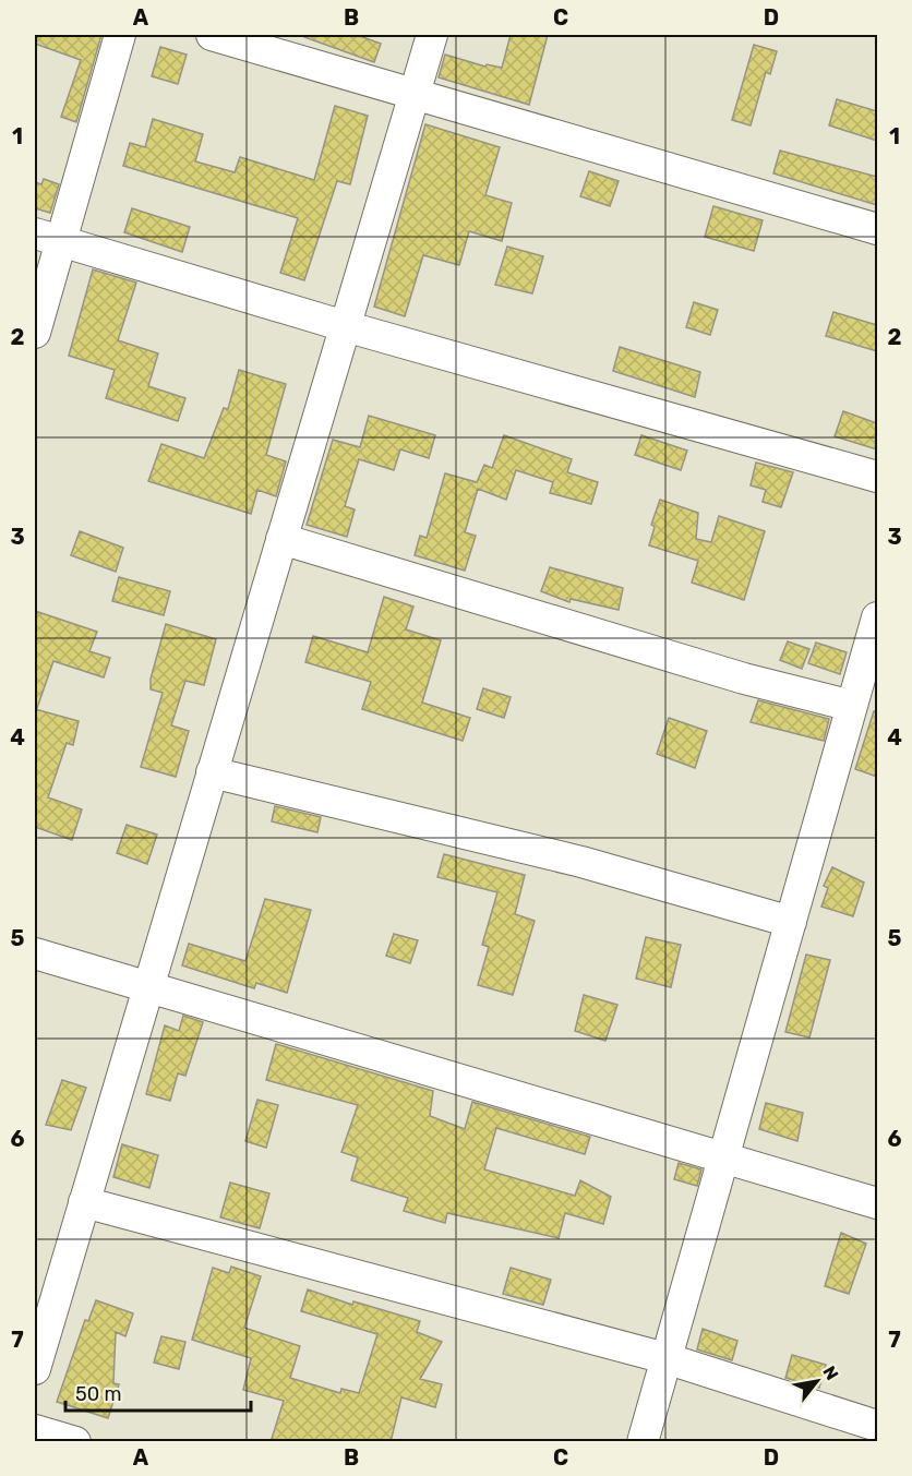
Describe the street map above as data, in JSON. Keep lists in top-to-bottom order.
{
  "scale_bar": "50 m",
  "north": "top right",
  "grid": {
    "columns": [
      "A",
      "B",
      "C",
      "D"
    ],
    "rows": [
      "1",
      "2",
      "3",
      "4",
      "5",
      "6",
      "7"
    ]
  }
}
